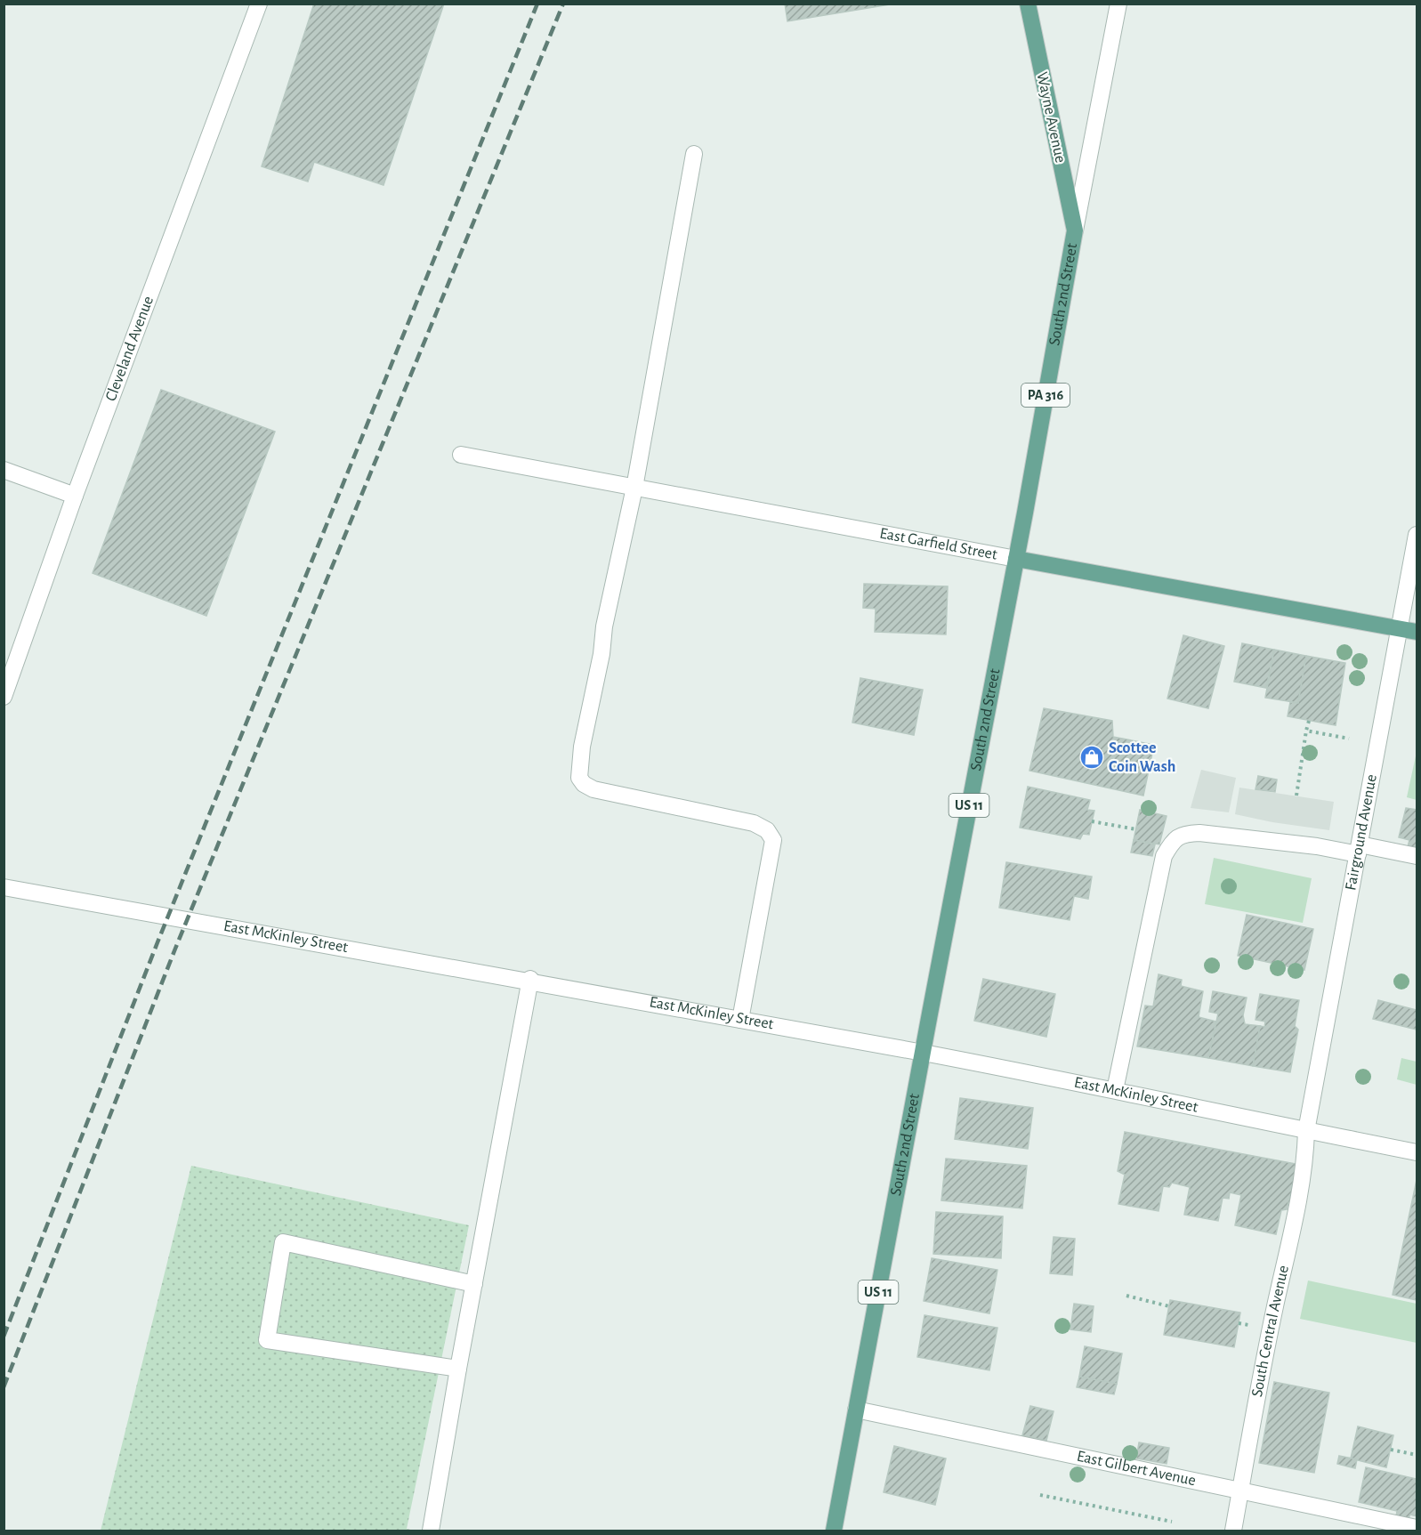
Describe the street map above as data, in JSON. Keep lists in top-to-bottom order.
{
  "streets": {
    "main road": [
      "Wayne Avenue",
      "South 2nd Street",
      "PA 316",
      "East Garfield Street",
      "US 11"
    ],
    "street": [
      "Cleveland Avenue",
      "Fairground Avenue",
      "East McKinley Street",
      "South Central Avenue",
      "East Gilbert Avenue"
    ]
  },
  "crossings": [
    ["Wayne Avenue", "South 2nd Street"],
    ["South 2nd Street", "East Garfield Street"],
    ["South 2nd Street", "East McKinley Street"],
    ["South 2nd Street", "East Gilbert Avenue"],
    ["East Garfield Street", "Fairground Avenue"],
    ["Fairground Avenue", "East McKinley Street"],
    ["Fairground Avenue", "South Central Avenue"],
    ["East McKinley Street", "South Central Avenue"],
    ["South Central Avenue", "East Gilbert Avenue"]
  ],
  "places": {
    "shop": ["Scottee Coin Wash"]
  }
}
